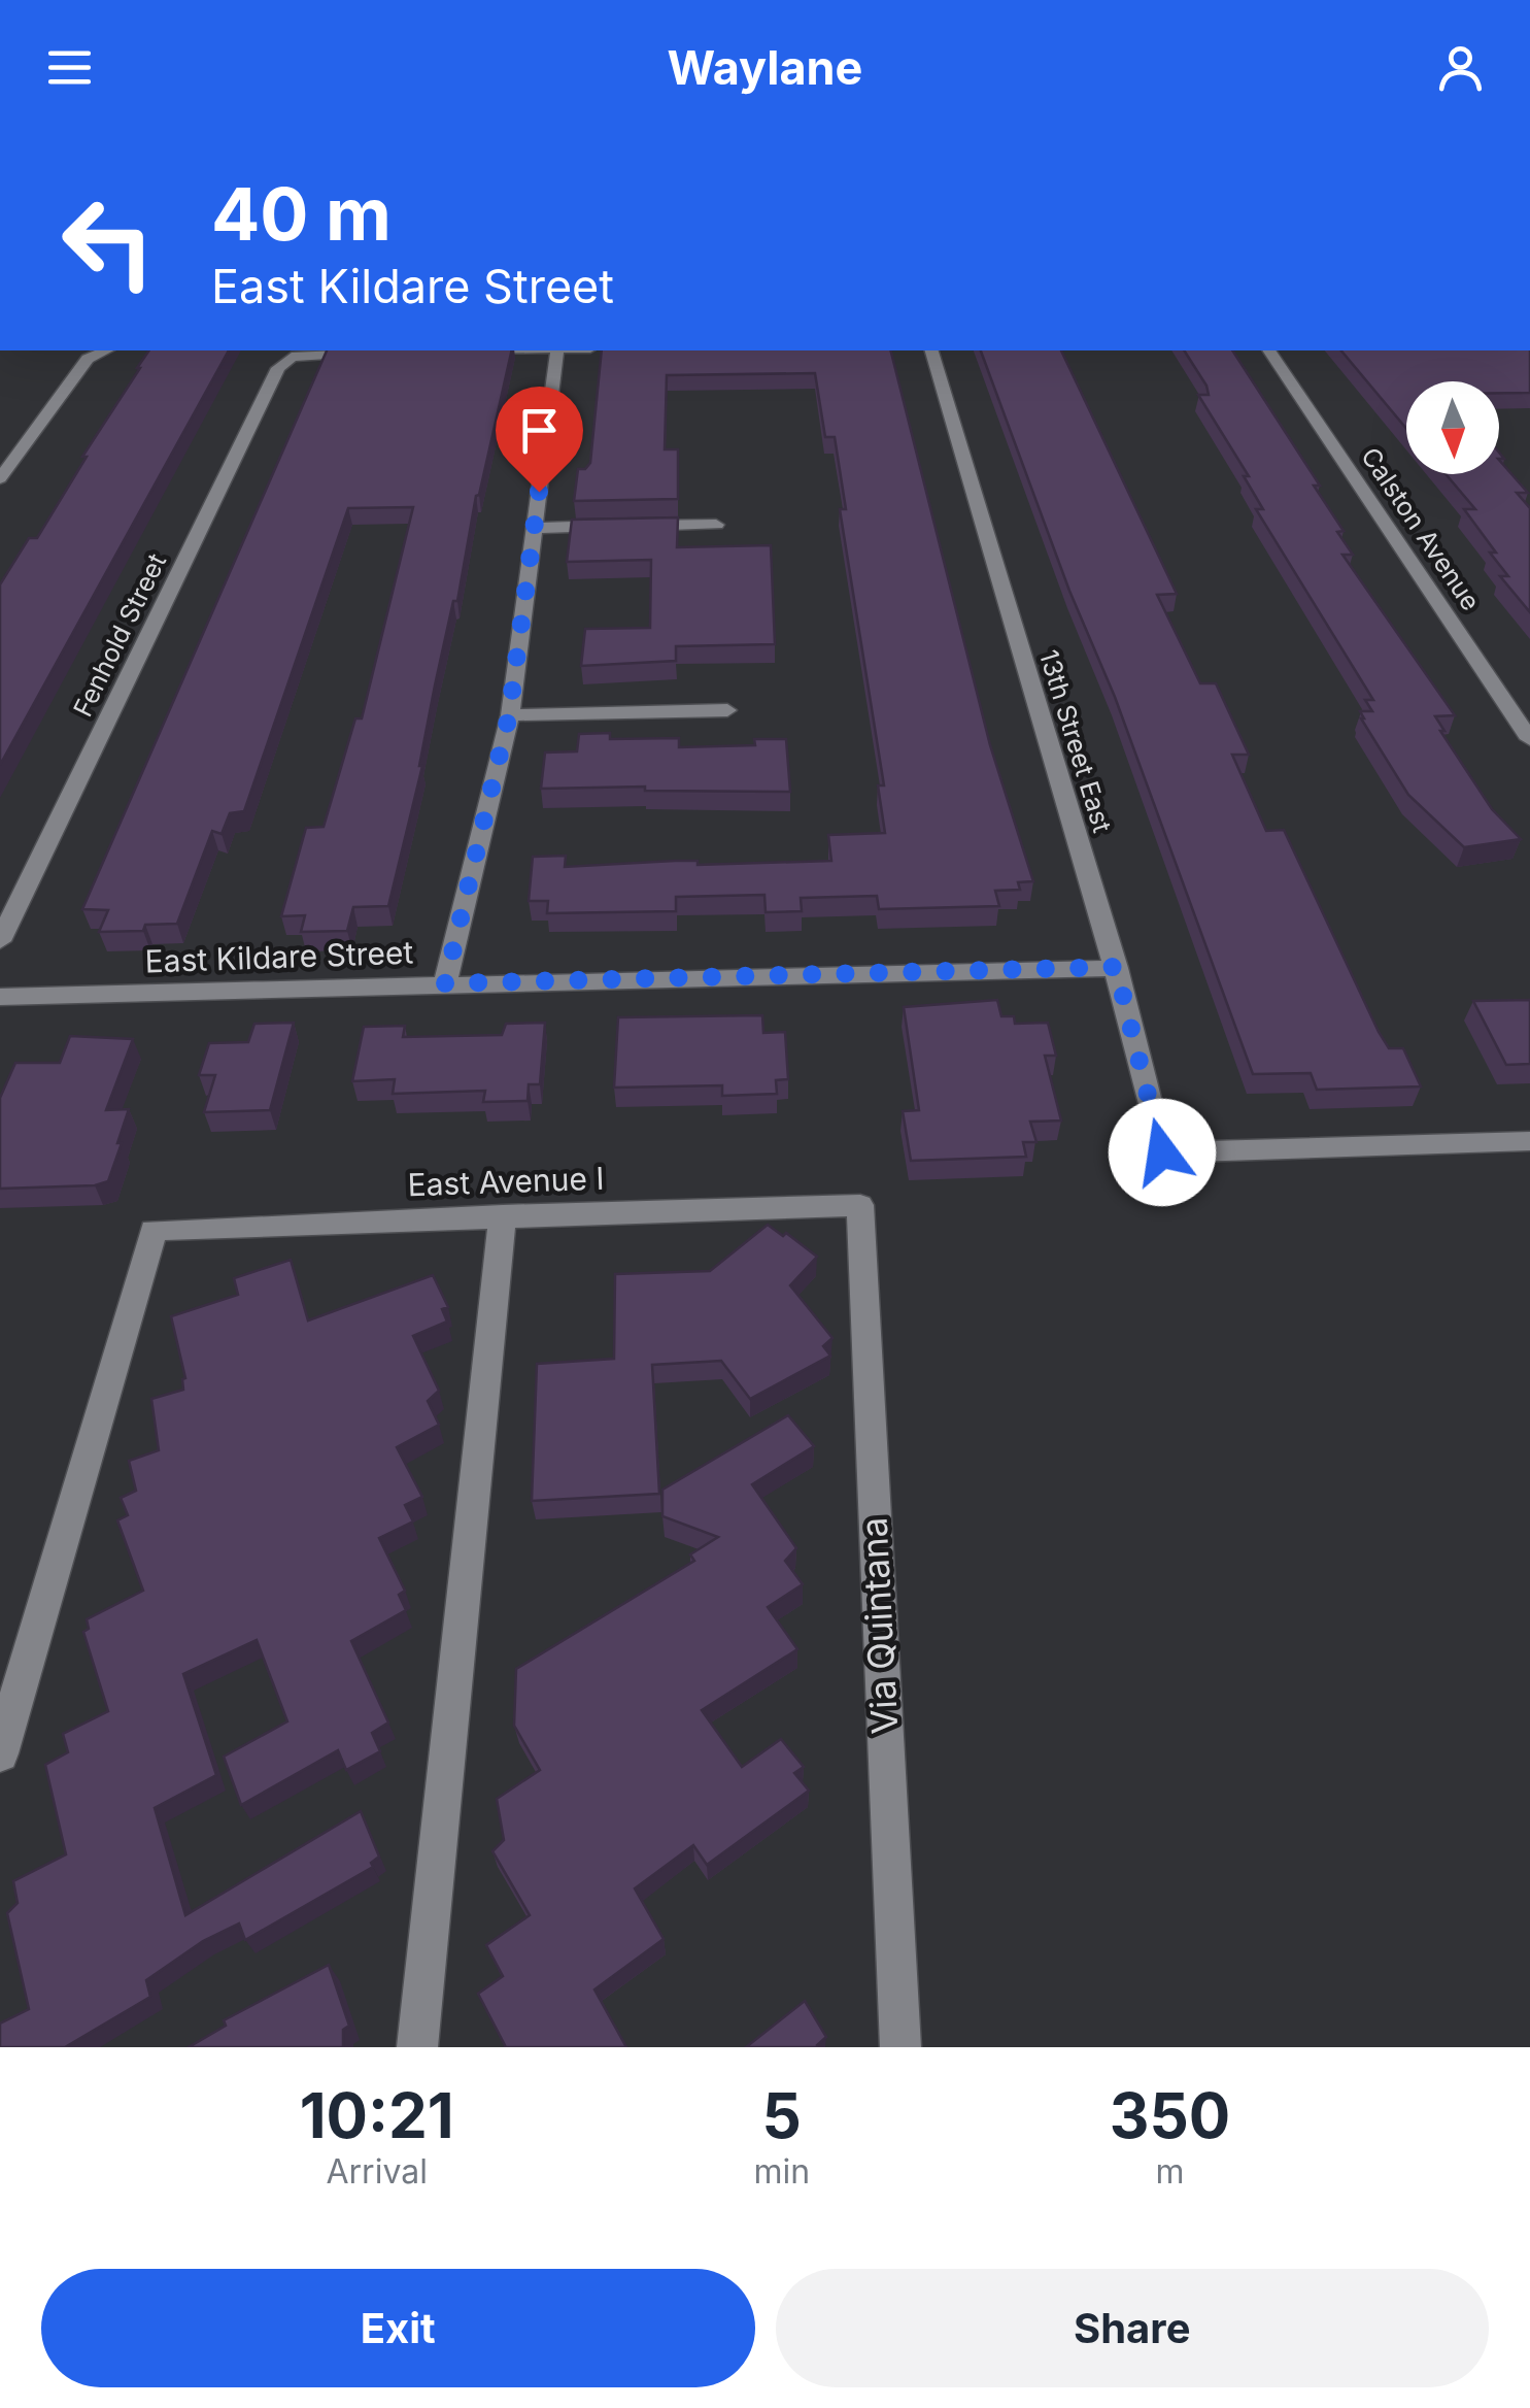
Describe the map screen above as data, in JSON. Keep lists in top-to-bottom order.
{
  "streets": {
    "street": [
      "Calston Avenue",
      "Fenhold Street",
      "13th Street East",
      "East Kildare Street",
      "East Avenue I",
      "Via Quintana"
    ]
  },
  "crossings": [
    ["13th Street East", "East Kildare Street"],
    ["East Avenue I", "Via Quintana"]
  ],
  "north": "bottom",
  "page": {
    "header": "Waylane",
    "turn": ["40 m", "East Kildare Street"],
    "eta": [
      "10:21",
      "Arrival",
      "5",
      "min",
      "350",
      "m"
    ],
    "buttons": ["Exit", "Share"]
  }
}
